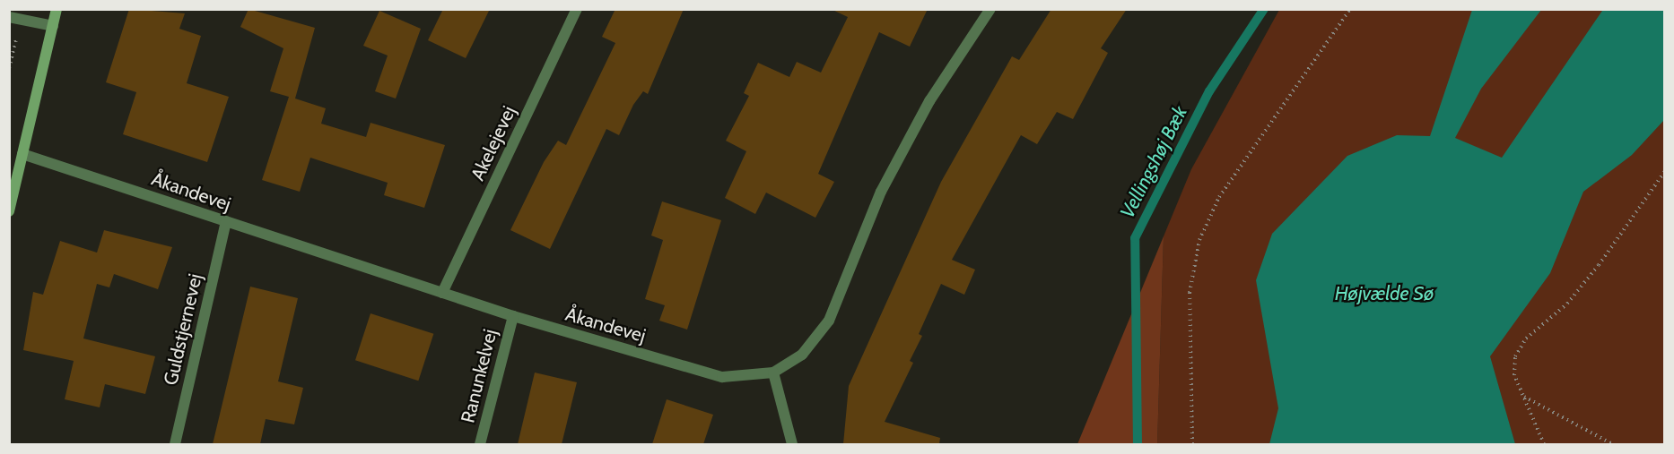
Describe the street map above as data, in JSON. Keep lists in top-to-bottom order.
{
  "streets": {
    "street": [
      "Akelejevej",
      "Åkandevej",
      "Guldstjernevej",
      "Ranunkelvej"
    ]
  },
  "crossings": [
    ["Akelejevej", "Åkandevej"],
    ["Åkandevej", "Guldstjernevej"],
    ["Åkandevej", "Ranunkelvej"]
  ],
  "water": ["Vellingshøj Bæk", "Højvælde Sø"]
}
